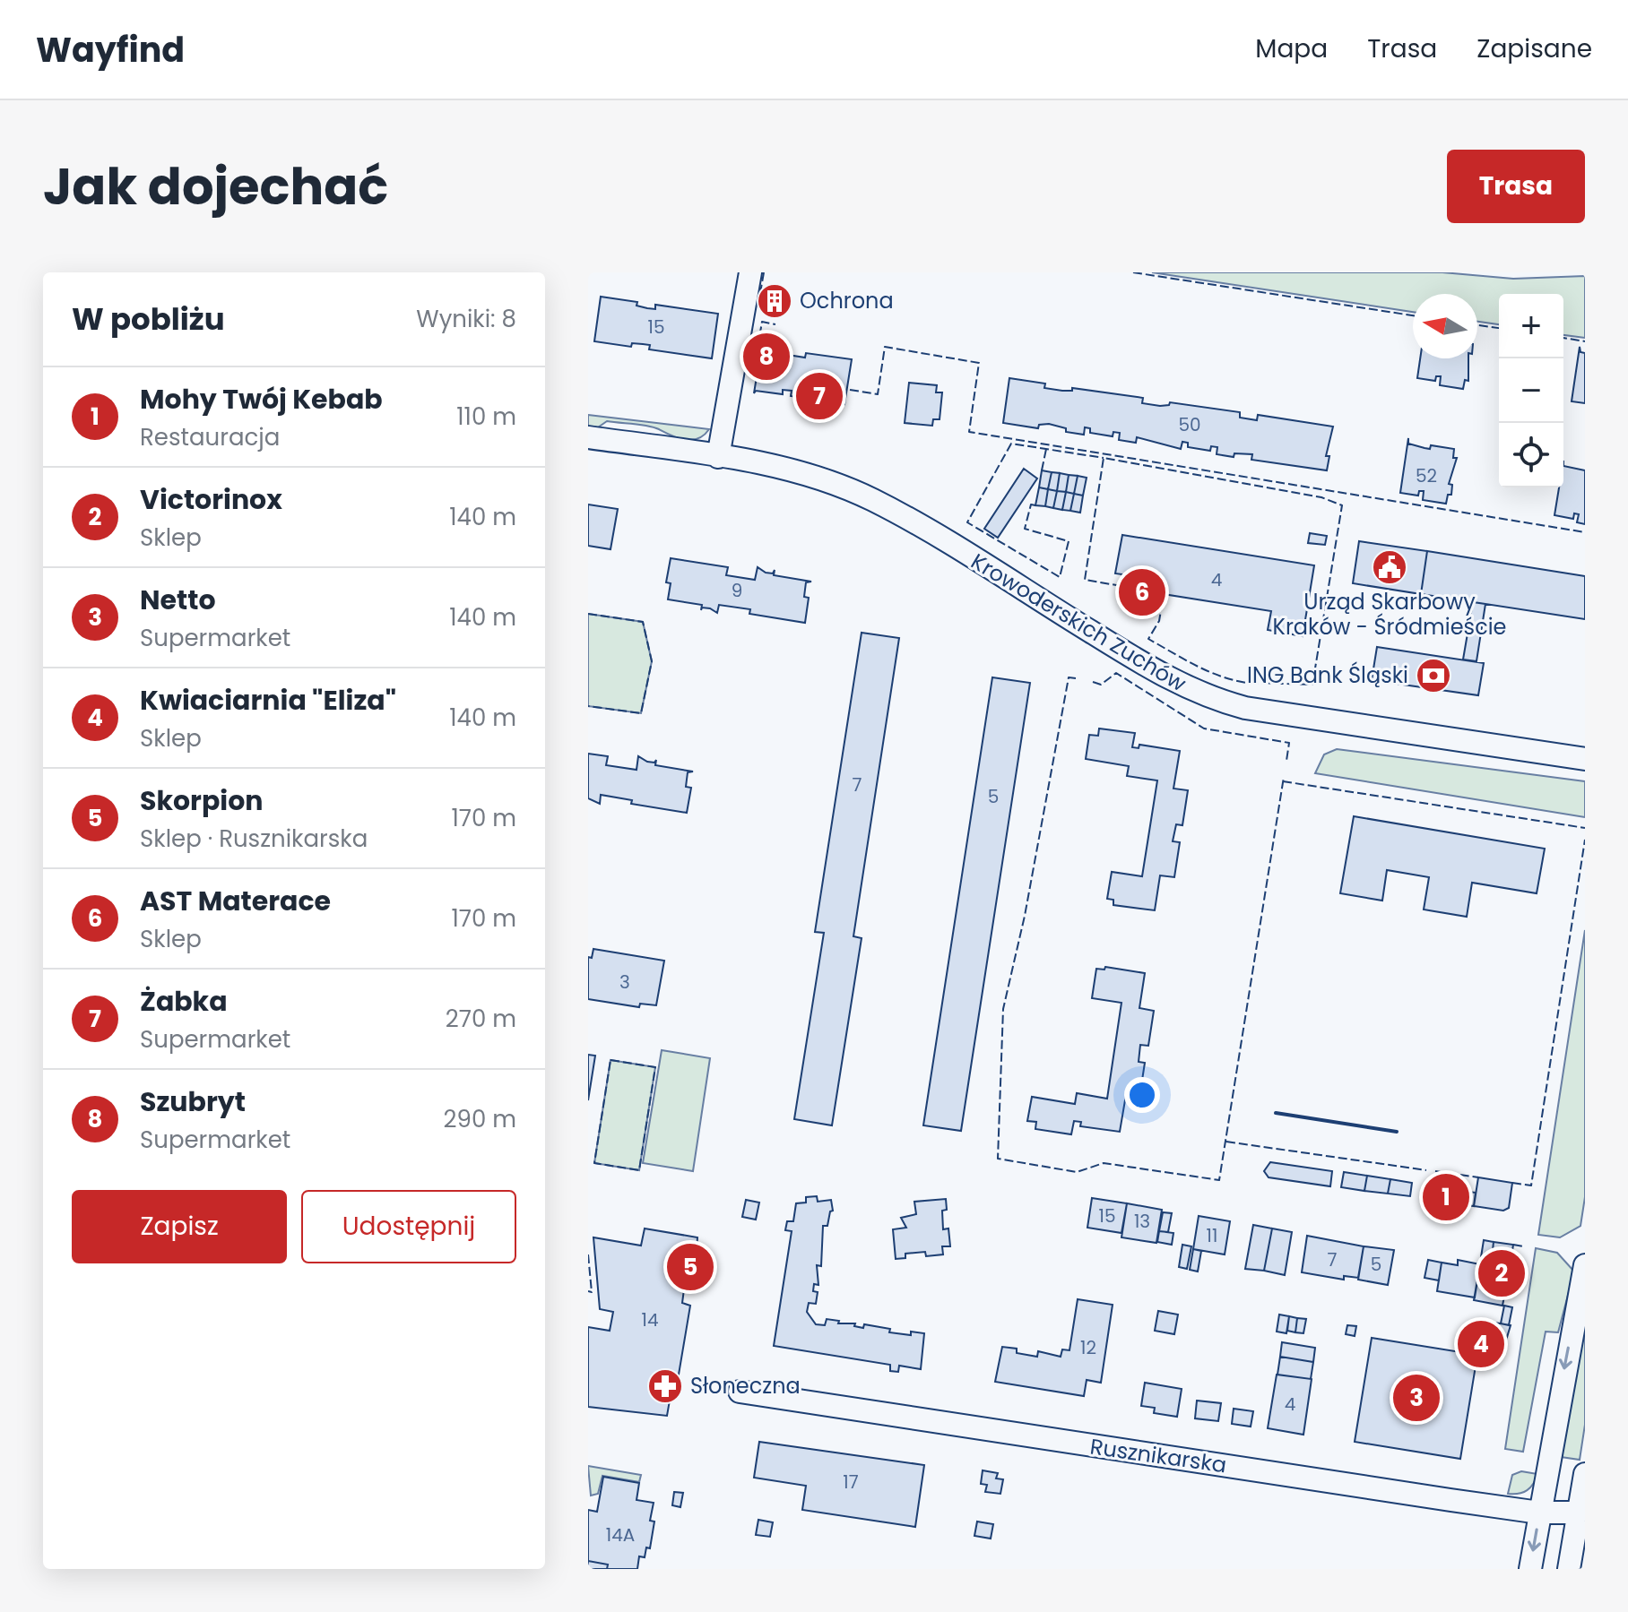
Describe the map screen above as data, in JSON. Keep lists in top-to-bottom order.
{
  "streets": {
    "street": ["Krowoderskich Zuchów", "Rusznikarska"]
  },
  "places": {
    "building": ["Ochrona"],
    "public building": ["Urząd Skarbowy Kraków - Śródmieście"],
    "bank": ["ING Bank Śląski"],
    "pharmacy": ["Słoneczna"]
  },
  "house_numbers": [
    "15",
    "50",
    "52",
    "4",
    "9",
    "7",
    "5",
    "3",
    "15",
    "13",
    "11",
    "7",
    "5",
    "14",
    "12",
    "4",
    "17",
    "14A"
  ],
  "north": "left",
  "page": {
    "header": "Wayfind",
    "nav": ["Mapa", "Trasa", "Zapisane"],
    "title": "Jak dojechać",
    "buttons": [
      "Trasa",
      ["Zapisz", "Udostępnij"]
    ],
    "heading": ["W pobliżu", "Wyniki: 8"],
    "map_buttons": ["+", "−"],
    "pins": [
      "8",
      "7",
      "6",
      "1",
      "5",
      "2",
      "4",
      "3"
    ],
    "list": [
      {
        "mark": "1",
        "name": "Mohy Twój Kebab",
        "note": "Restauracja",
        "value": "110 m"
      },
      {
        "mark": "2",
        "name": "Victorinox",
        "note": "Sklep",
        "value": "140 m"
      },
      {
        "mark": "3",
        "name": "Netto",
        "note": "Supermarket",
        "value": "140 m"
      },
      {
        "mark": "4",
        "name": "Kwiaciarnia \"Eliza\"",
        "note": "Sklep",
        "value": "140 m"
      },
      {
        "mark": "5",
        "name": "Skorpion",
        "note": "Sklep · Rusznikarska",
        "value": "170 m"
      },
      {
        "mark": "6",
        "name": "AST Materace",
        "note": "Sklep",
        "value": "170 m"
      },
      {
        "mark": "7",
        "name": "Żabka",
        "note": "Supermarket",
        "value": "270 m"
      },
      {
        "mark": "8",
        "name": "Szubryt",
        "note": "Supermarket",
        "value": "290 m"
      }
    ]
  }
}
